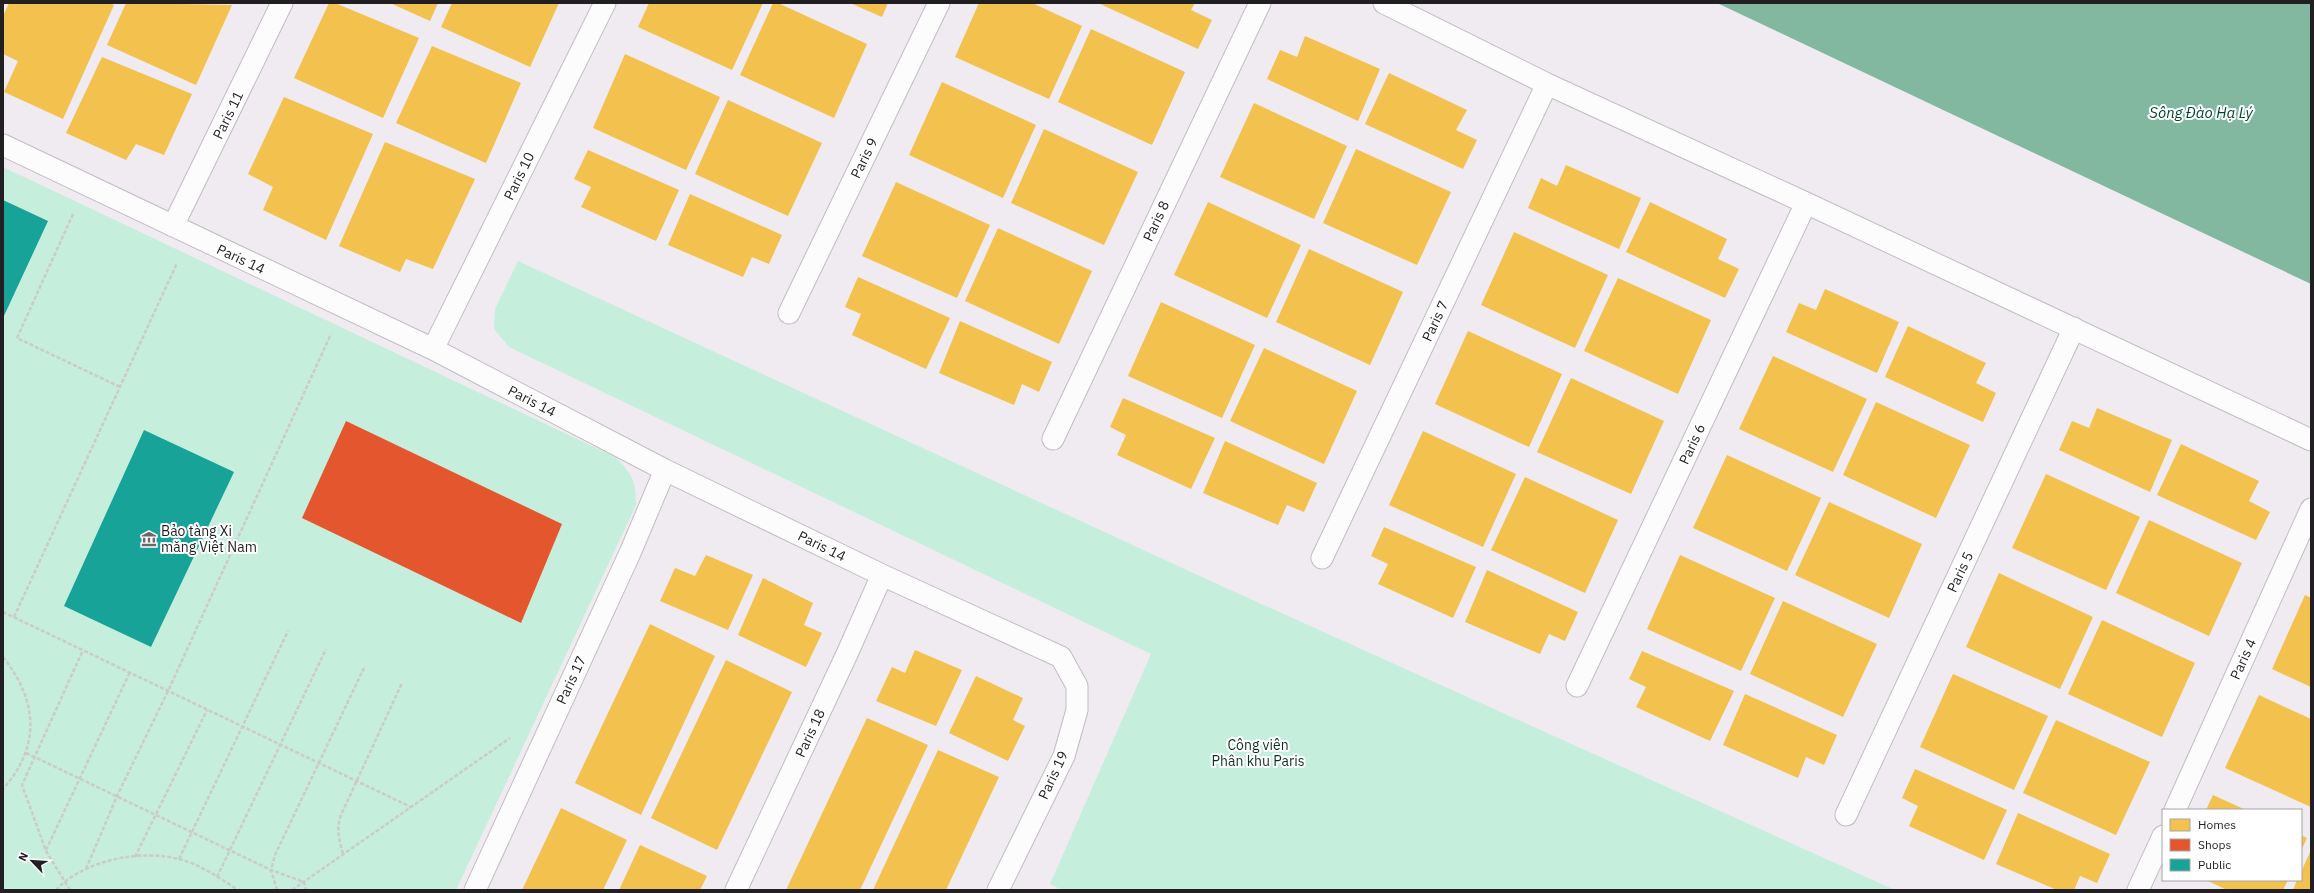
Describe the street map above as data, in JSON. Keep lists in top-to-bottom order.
{
  "streets": {
    "lane": [
      "Paris 11",
      "Paris 9",
      "Paris 10",
      "Paris 8",
      "Paris 14",
      "Paris 7",
      "Paris 6",
      "Paris 5",
      "Paris 4",
      "Paris 17",
      "Paris 18",
      "Paris 19"
    ]
  },
  "crossings": [
    ["Paris 11", "Paris 14"],
    ["Paris 10", "Paris 14"],
    ["Paris 14", "Paris 17"],
    ["Paris 14", "Paris 18"],
    ["Paris 14", "Paris 19"]
  ],
  "water": ["Sông Đào Hạ Lý"],
  "parks": ["Công viên Phân khu Paris"],
  "places": {
    "museum": ["Bảo tàng Xi măng Việt Nam"]
  },
  "legend": ["Homes", "Shops", "Public"],
  "north": "top left"
}
